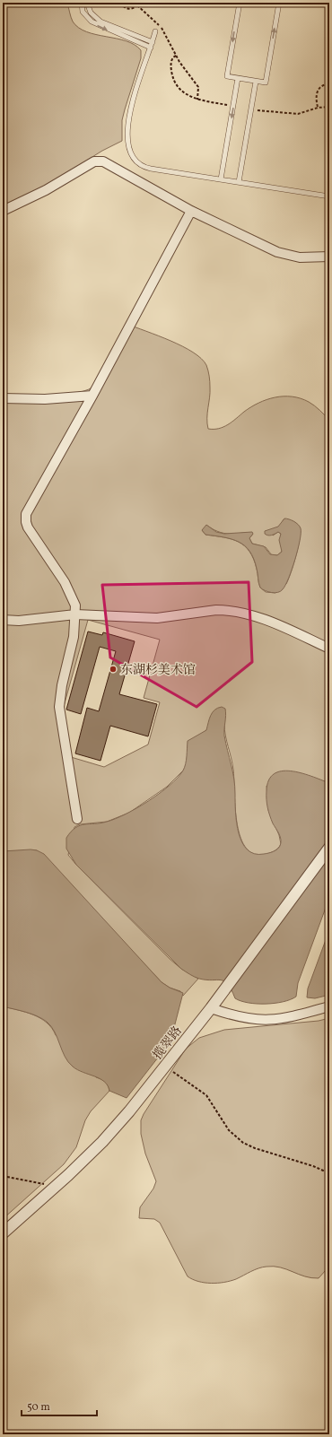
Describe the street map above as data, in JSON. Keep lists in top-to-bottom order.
{
  "streets": {
    "street": ["揽翠路"]
  },
  "places": ["东湖杉美术馆"],
  "scale_bar": "50 m"
}
